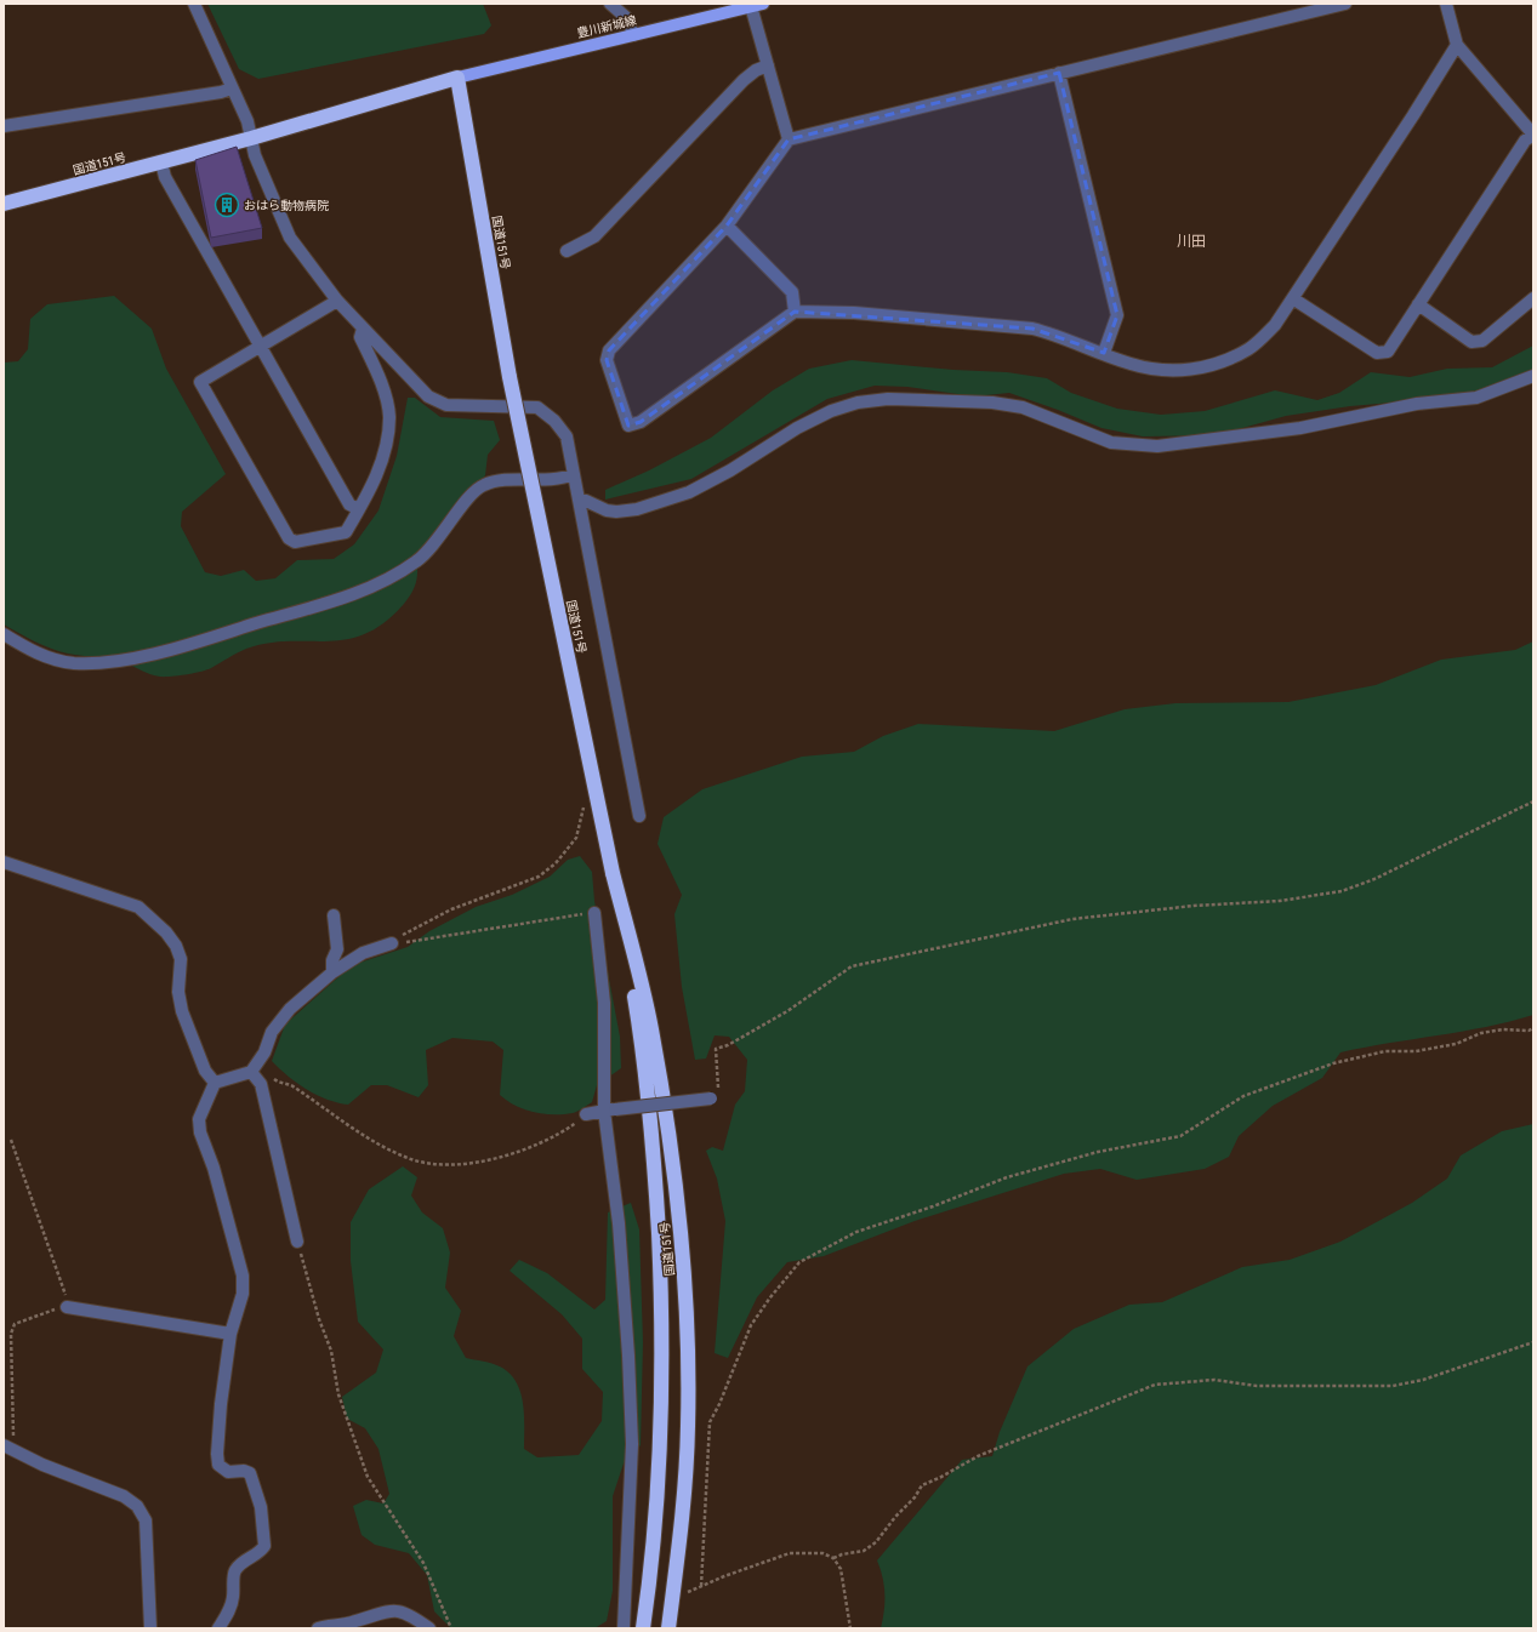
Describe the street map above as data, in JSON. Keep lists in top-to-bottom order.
{
  "streets": {
    "highway": ["国道151号"],
    "main road": ["豊川新城線"]
  },
  "crossings": [
    ["豊川新城線", "国道151号"]
  ],
  "districts": ["川田"],
  "places": {
    "building": ["おはら動物病院"]
  }
}
